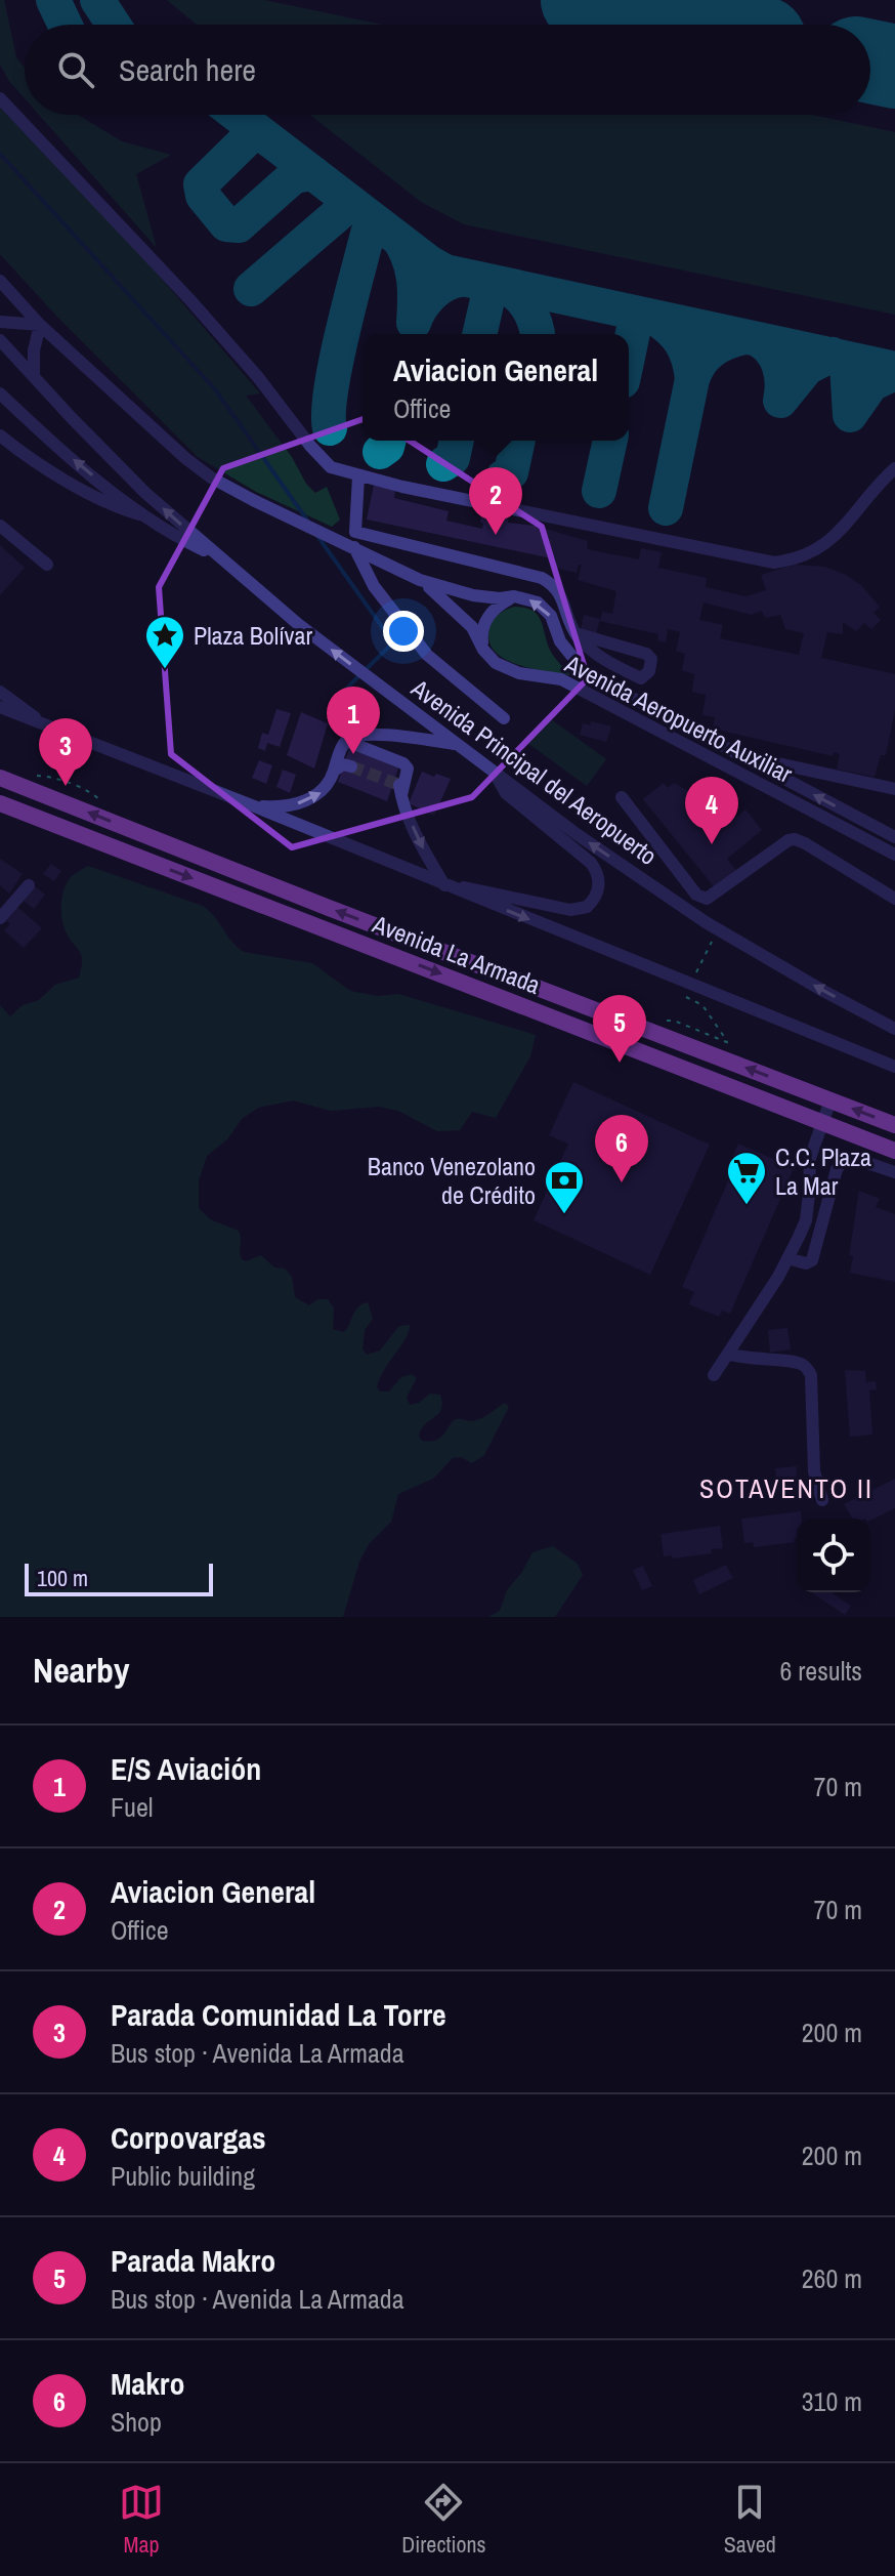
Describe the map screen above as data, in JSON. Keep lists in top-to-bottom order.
{
  "streets": {
    "main road": ["Avenida La Armada"],
    "lane": ["Avenida Aeropuerto Auxiliar", "Avenida Principal del Aeropuerto"]
  },
  "districts": ["SOTAVENTO II"],
  "places": {
    "place": ["Plaza Bolívar"],
    "supermarket": ["C.C. Plaza La Mar"],
    "bank": ["Banco Venezolano de Crédito"]
  },
  "scale_bar": "100 m",
  "page": {
    "search": "Search here",
    "popup": ["Aviacion General", "Office"],
    "pins": [
      "2",
      "1",
      "3",
      "4",
      "5",
      "6"
    ],
    "scale": "100 m",
    "heading": ["Nearby", "6 results"],
    "list": [
      {
        "mark": "1",
        "name": "E/S Aviación",
        "note": "Fuel",
        "value": "70 m"
      },
      {
        "mark": "2",
        "name": "Aviacion General",
        "note": "Office",
        "value": "70 m"
      },
      {
        "mark": "3",
        "name": "Parada Comunidad La Torre",
        "note": "Bus stop · Avenida La Armada",
        "value": "200 m"
      },
      {
        "mark": "4",
        "name": "Corpovargas",
        "note": "Public building",
        "value": "200 m"
      },
      {
        "mark": "5",
        "name": "Parada Makro",
        "note": "Bus stop · Avenida La Armada",
        "value": "260 m"
      },
      {
        "mark": "6",
        "name": "Makro",
        "note": "Shop",
        "value": "310 m"
      }
    ],
    "nav": ["Map", "Directions", "Saved"]
  }
}
